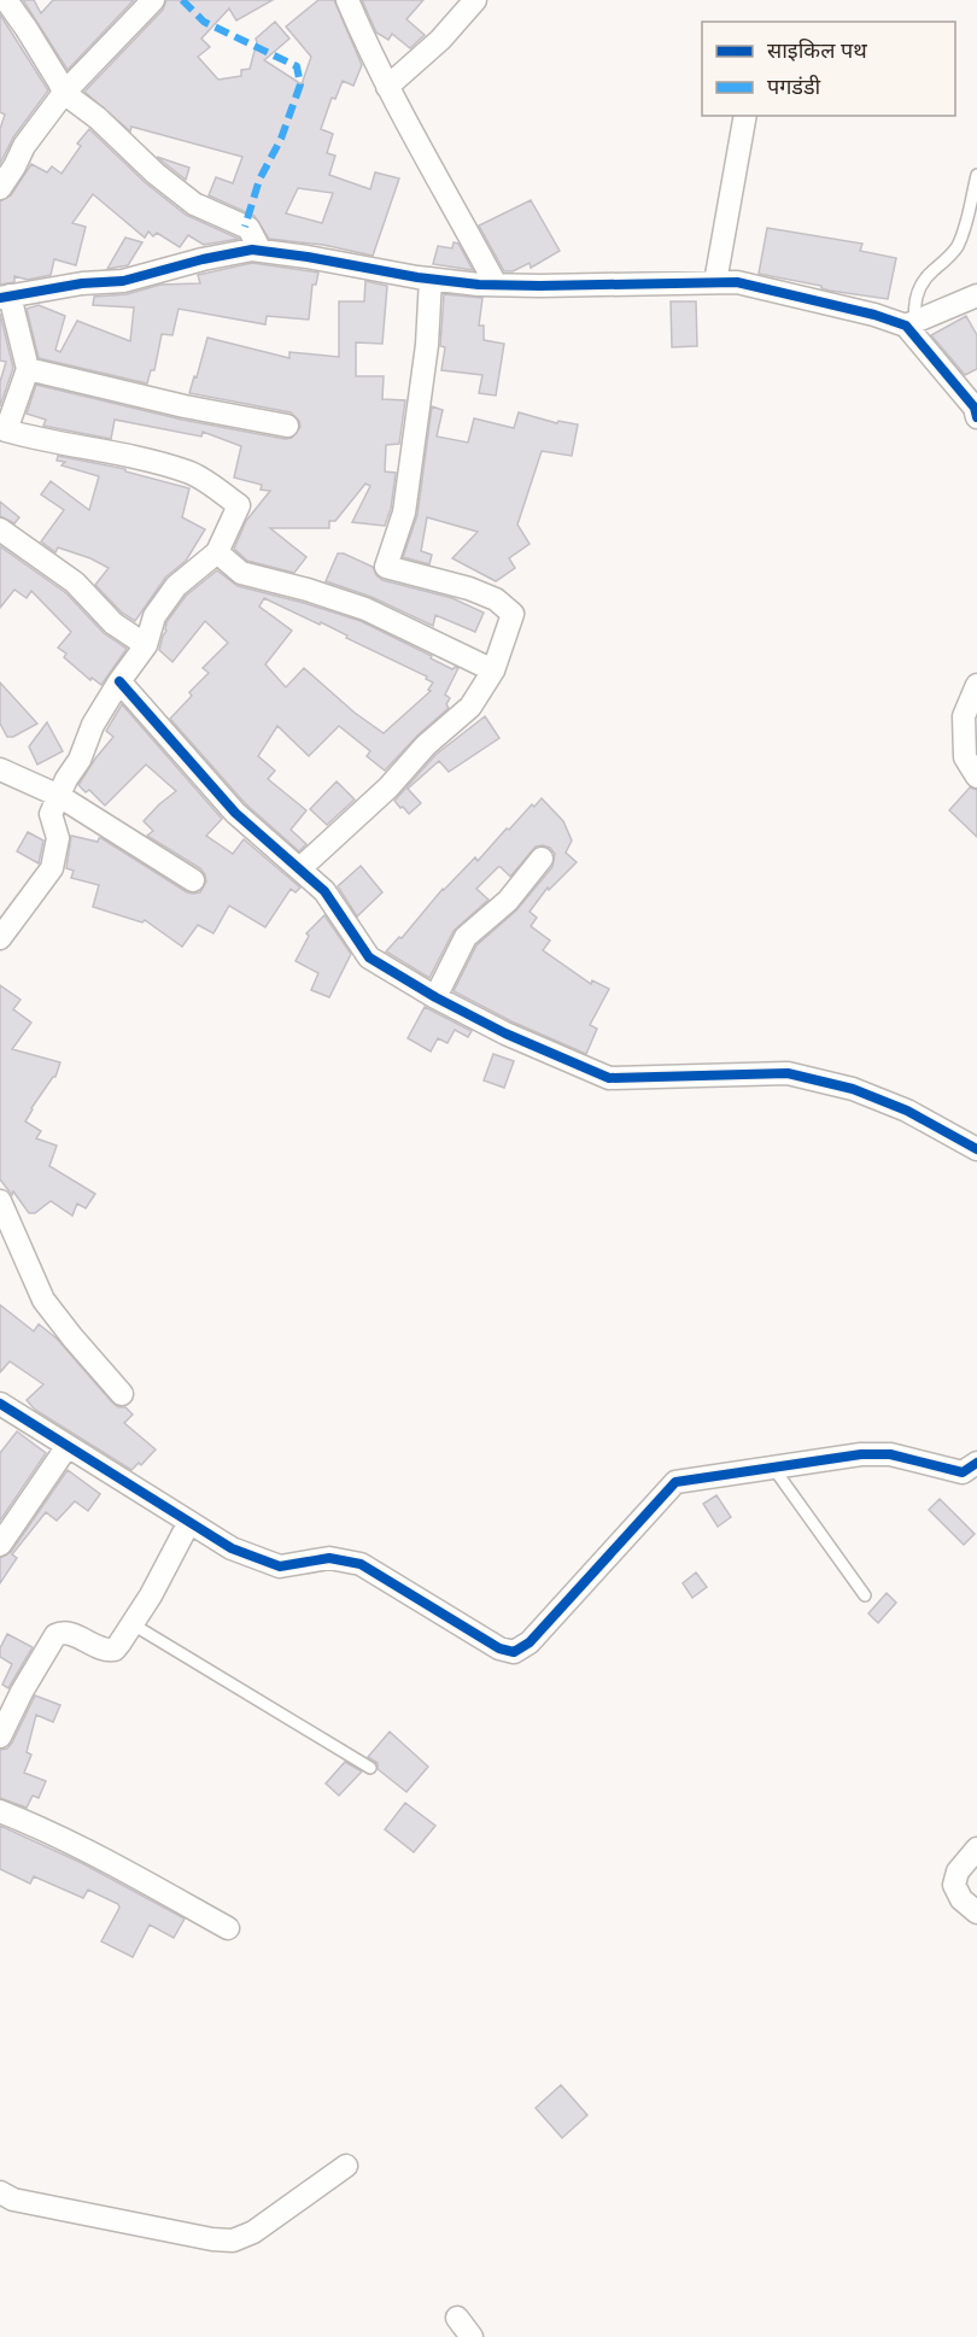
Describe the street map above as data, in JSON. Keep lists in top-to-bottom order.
{
  "legend": ["साइकिल पथ", "पगडंडी"]
}
